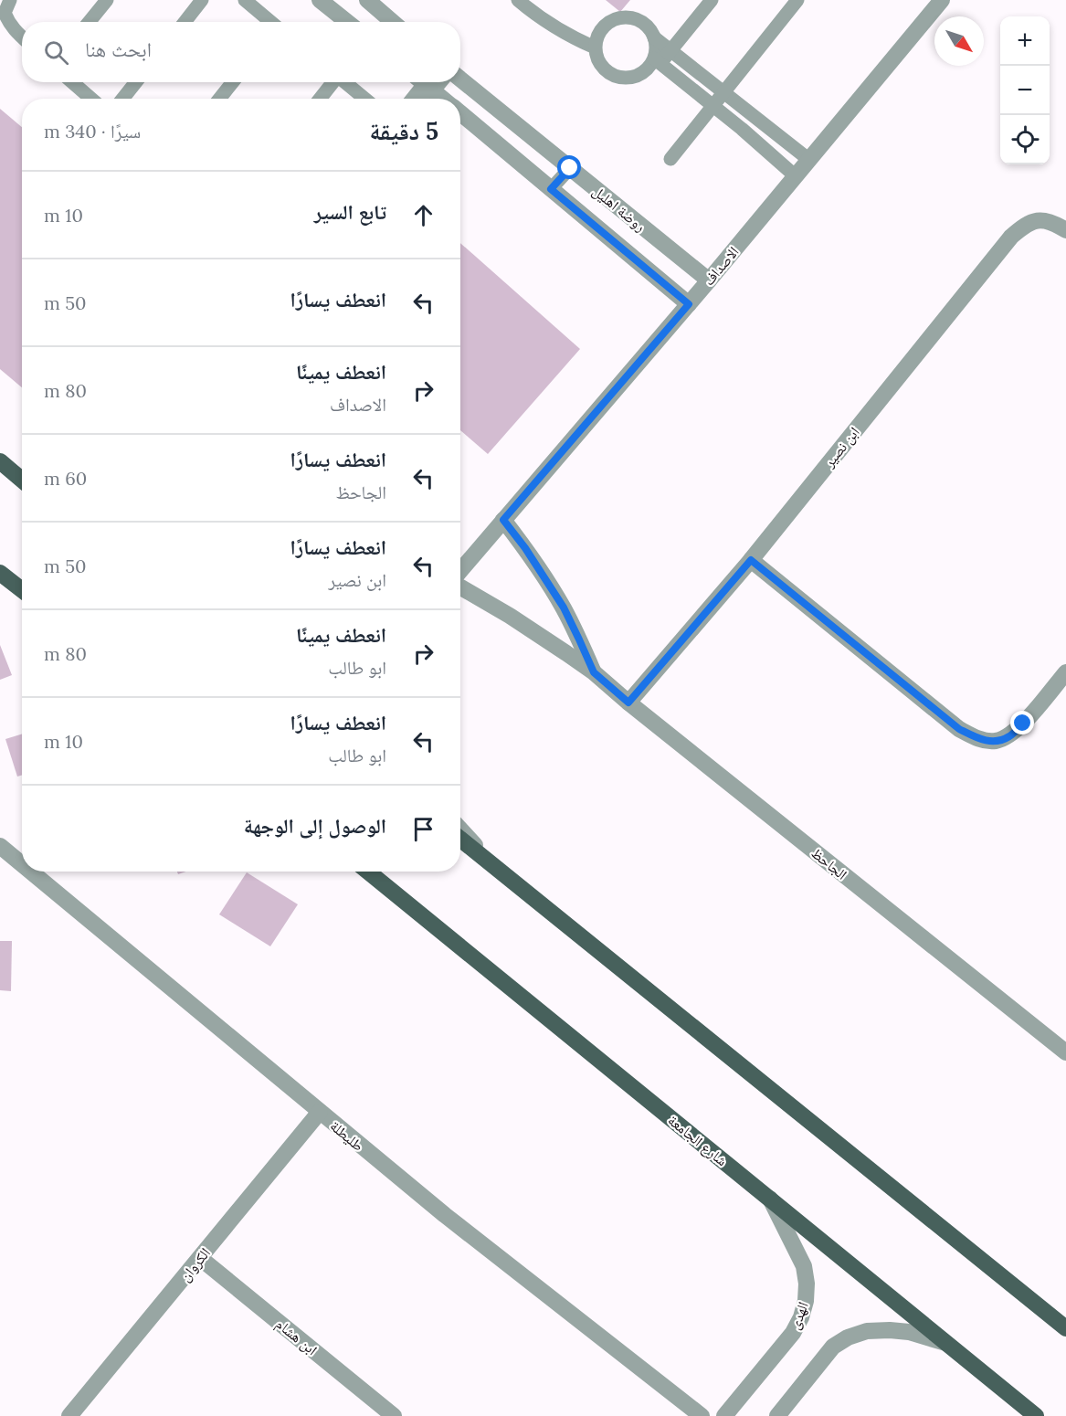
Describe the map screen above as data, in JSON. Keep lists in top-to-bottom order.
{
  "streets": {
    "main road": ["شارع الجامعة"],
    "street": [
      "روضة اهليل",
      "الاصداف",
      "ابن نصير",
      "الجاحظ",
      "طليطلة",
      "الكروان",
      "الهدى",
      "ابن هشام"
    ]
  },
  "crossings": [
    ["روضة اهليل", "الاصداف"],
    ["الاصداف", "الجاحظ"],
    ["ابن نصير", "الجاحظ"],
    ["طليطلة", "الكروان"],
    ["شارع الجامعة", "الهدى"],
    ["الكروان", "ابن هشام"]
  ],
  "north": "bottom right",
  "page": {
    "map_buttons": ["+", "−"],
    "search": "ابحث هنا",
    "heading": ["5 دقيقة", "سيرًا · 340 m"],
    "list": [
      ["تابع السير", "10 m"],
      ["انعطف يسارًا", "50 m"],
      ["انعطف يمينًا", "الاصداف", "80 m"],
      ["انعطف يسارًا", "الجاحظ", "60 m"],
      ["انعطف يسارًا", "ابن نصير", "50 m"],
      ["انعطف يمينًا", "ابو طالب", "80 m"],
      ["انعطف يسارًا", "ابو طالب", "10 m"],
      "الوصول إلى الوجهة"
    ]
  }
}
